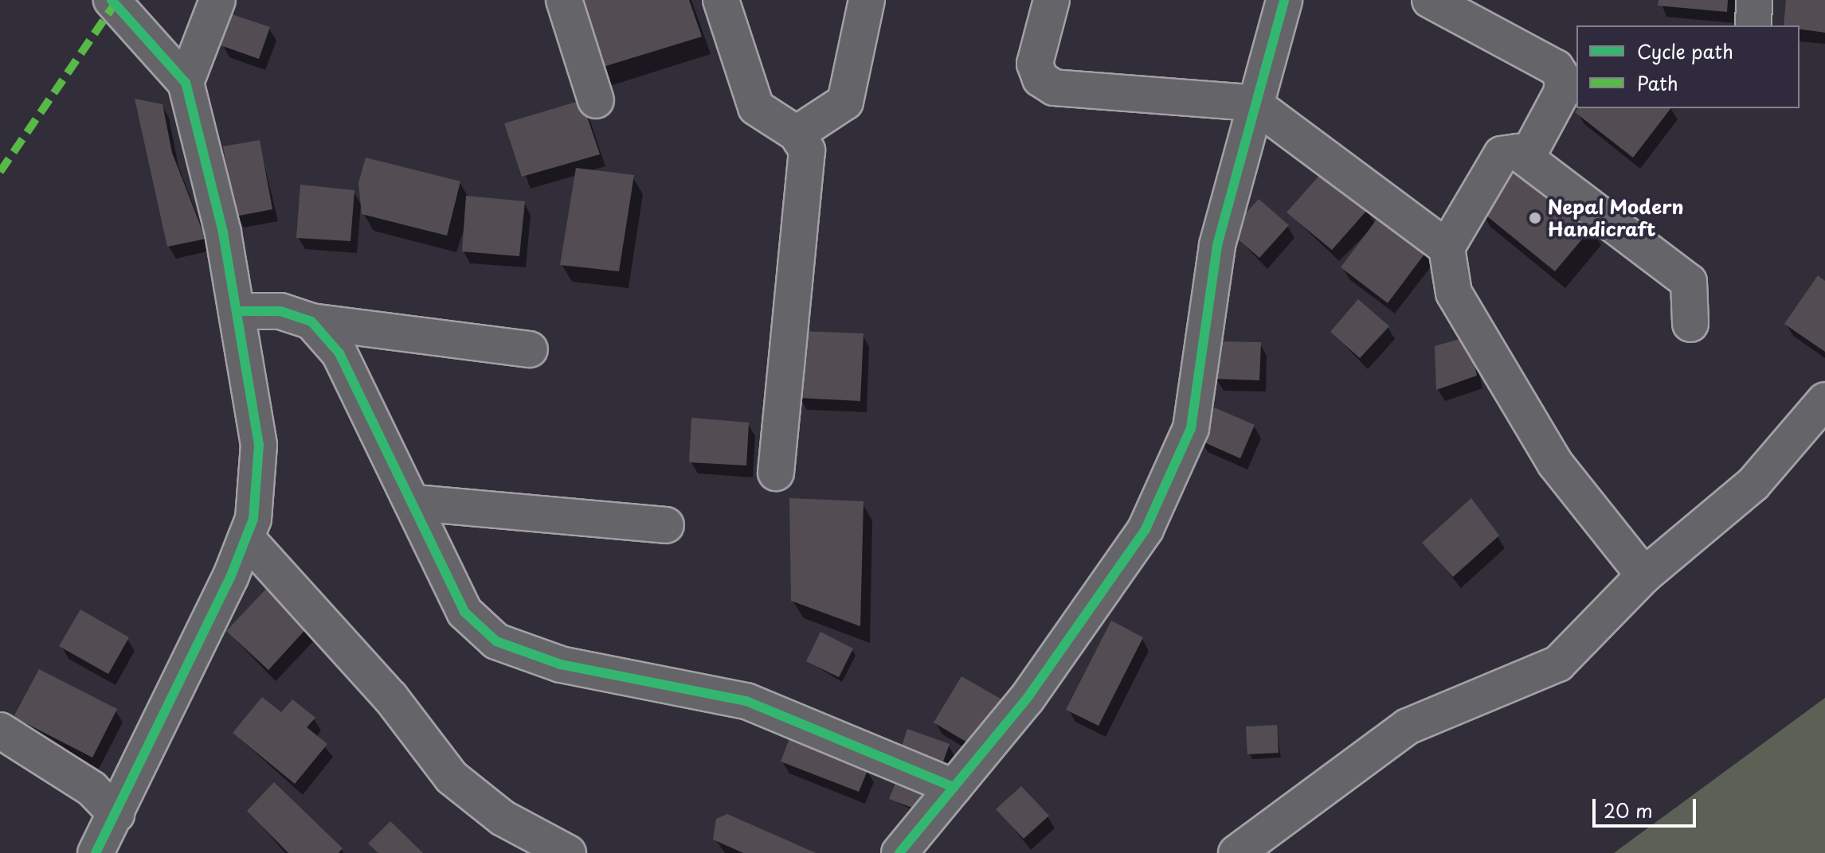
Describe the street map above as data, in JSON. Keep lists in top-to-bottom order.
{
  "places": ["Nepal Modern Handicraft"],
  "legend": ["Cycle path", "Path"],
  "scale_bar": "20 m"
}
